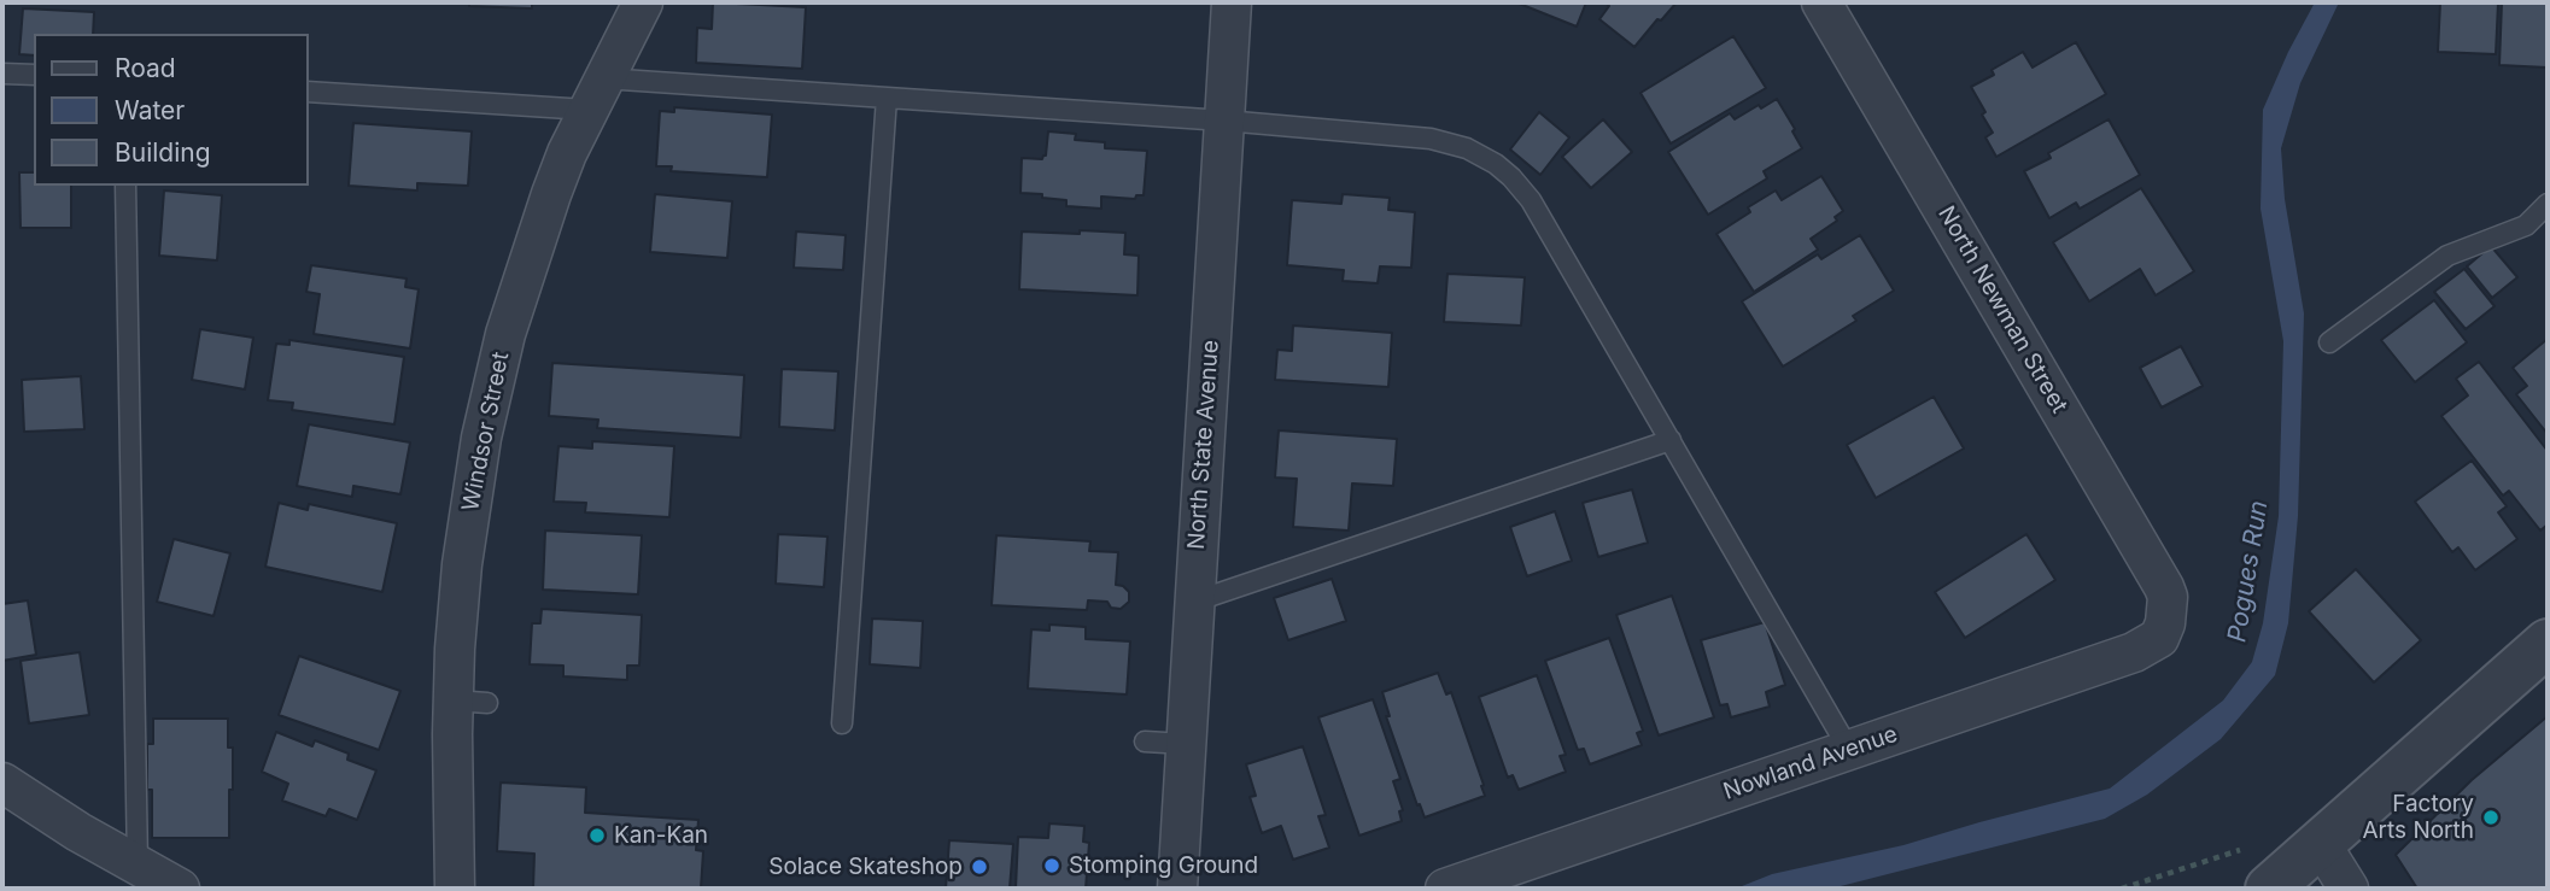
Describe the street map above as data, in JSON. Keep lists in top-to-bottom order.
{
  "streets": {
    "street": [
      "North Newman Street",
      "Windsor Street",
      "North State Avenue",
      "Nowland Avenue"
    ]
  },
  "crossings": [
    ["North Newman Street", "Nowland Avenue"]
  ],
  "water": ["Pogues Run"],
  "places": [
    "Factory Arts North",
    "Kan-Kan",
    "Stomping Ground",
    "Solace Skateshop"
  ],
  "legend": ["Road", "Water", "Building"]
}
